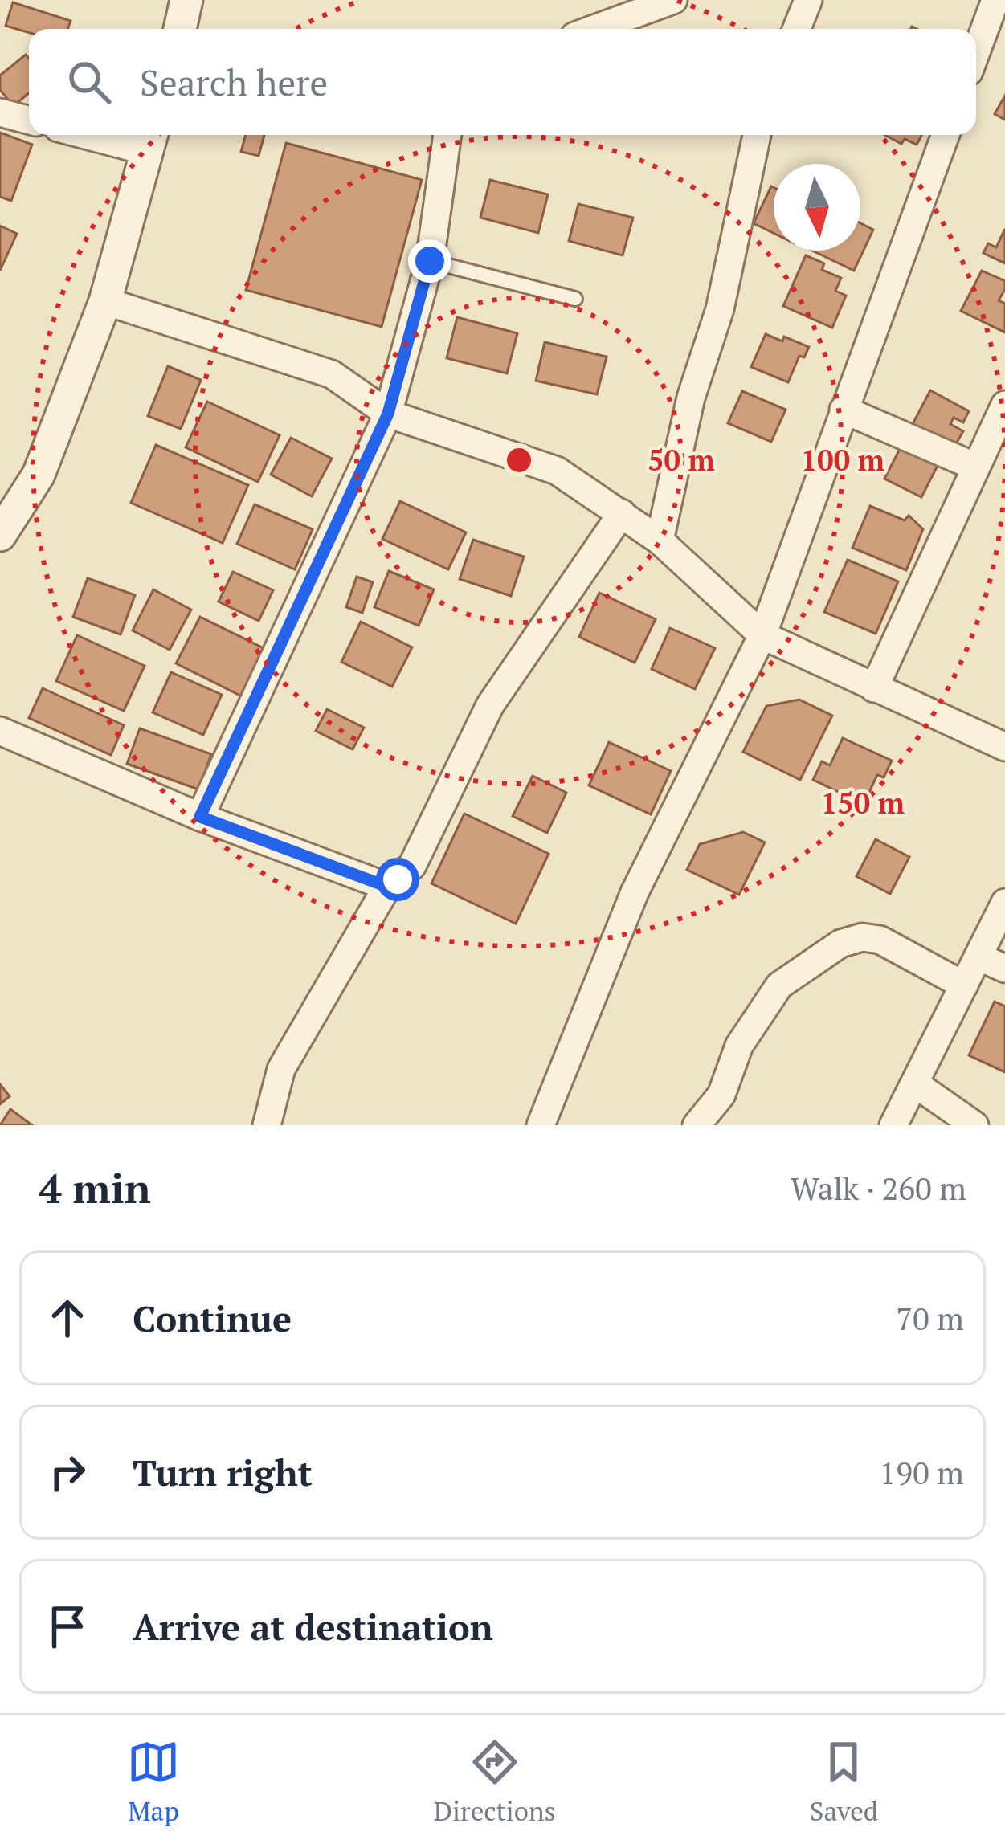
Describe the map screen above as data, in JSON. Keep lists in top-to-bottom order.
{
  "north": "bottom",
  "page": {
    "search": "Search here",
    "heading": ["4 min", "Walk · 260 m"],
    "list": [
      ["Continue", "70 m"],
      ["Turn right", "190 m"],
      "Arrive at destination"
    ],
    "nav": ["Map", "Directions", "Saved"]
  },
  "rings": ["50 m", "100 m", "150 m"]
}
